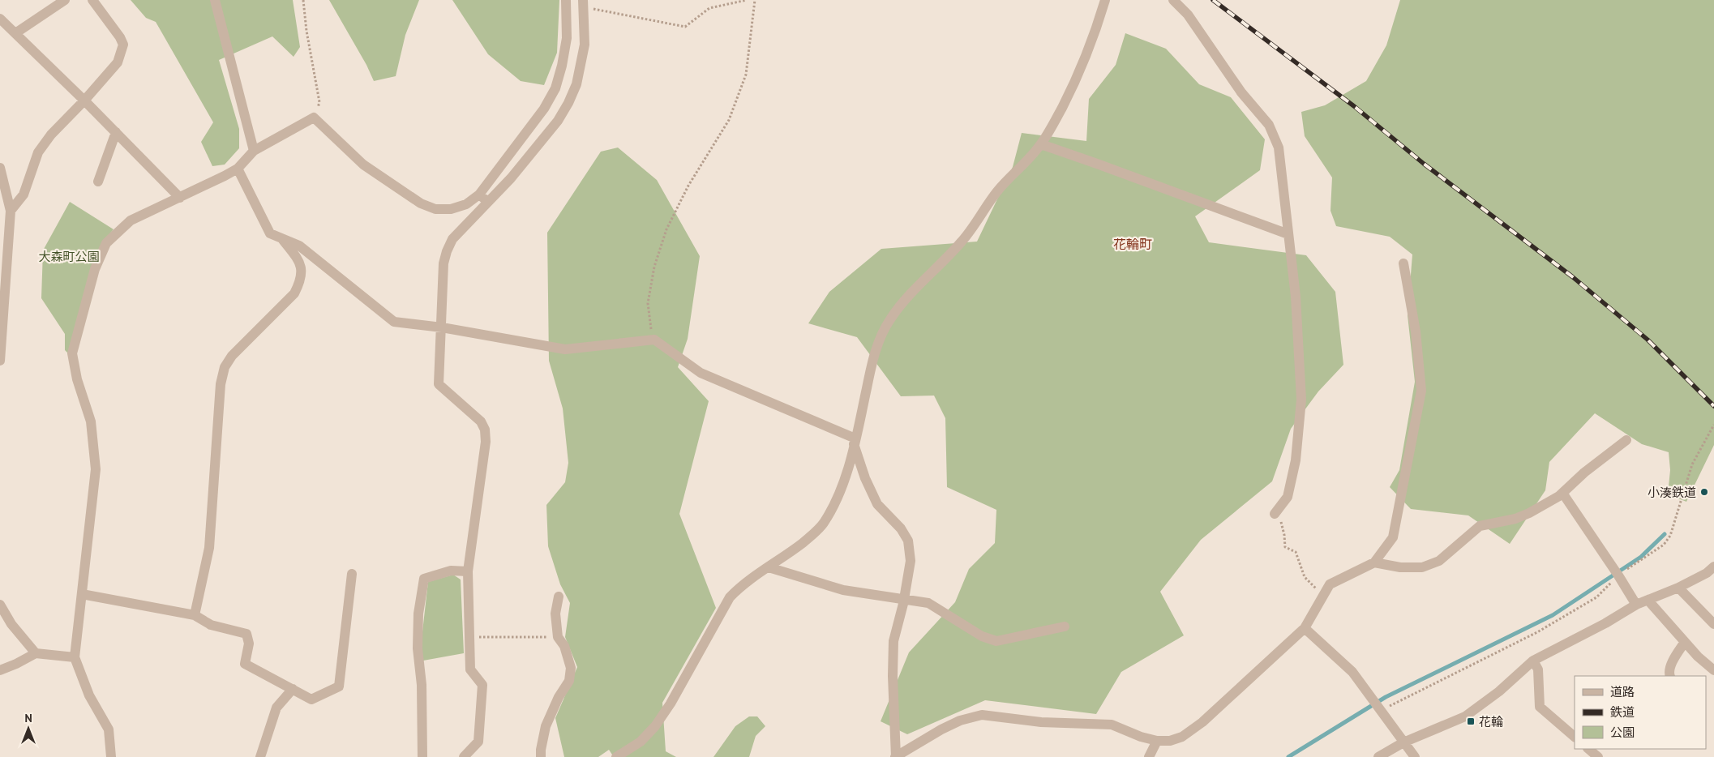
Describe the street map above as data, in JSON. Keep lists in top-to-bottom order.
{
  "districts": ["花輪町"],
  "parks": ["大森町公園"],
  "places": {
    "other": ["小湊鉄道"],
    "transit": ["花輪"]
  },
  "legend": ["道路", "鉄道", "公園"],
  "north": "top"
}
